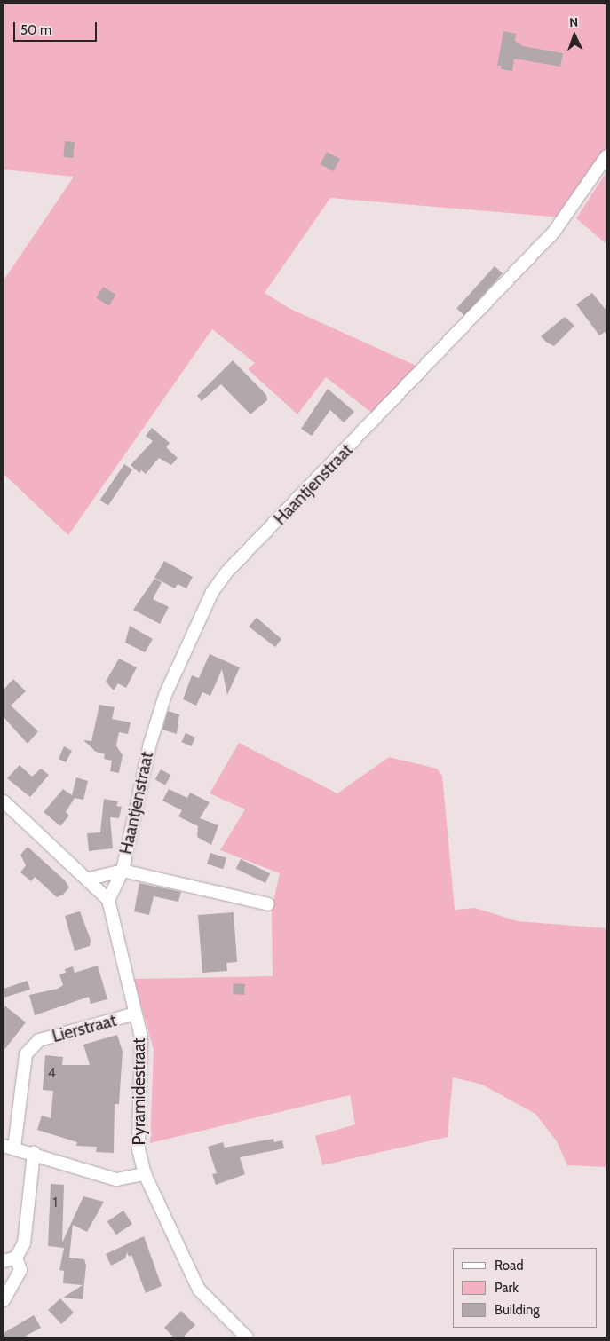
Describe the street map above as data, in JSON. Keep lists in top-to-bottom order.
{
  "streets": {
    "street": ["Haantjenstraat", "Lierstraat", "Pyramidestraat"]
  },
  "crossings": [
    ["Haantjenstraat", "Pyramidestraat"],
    ["Lierstraat", "Pyramidestraat"]
  ],
  "house_numbers": ["4", "1"],
  "legend": ["Road", "Park", "Building"],
  "scale_bar": "50 m",
  "north": "top"
}
